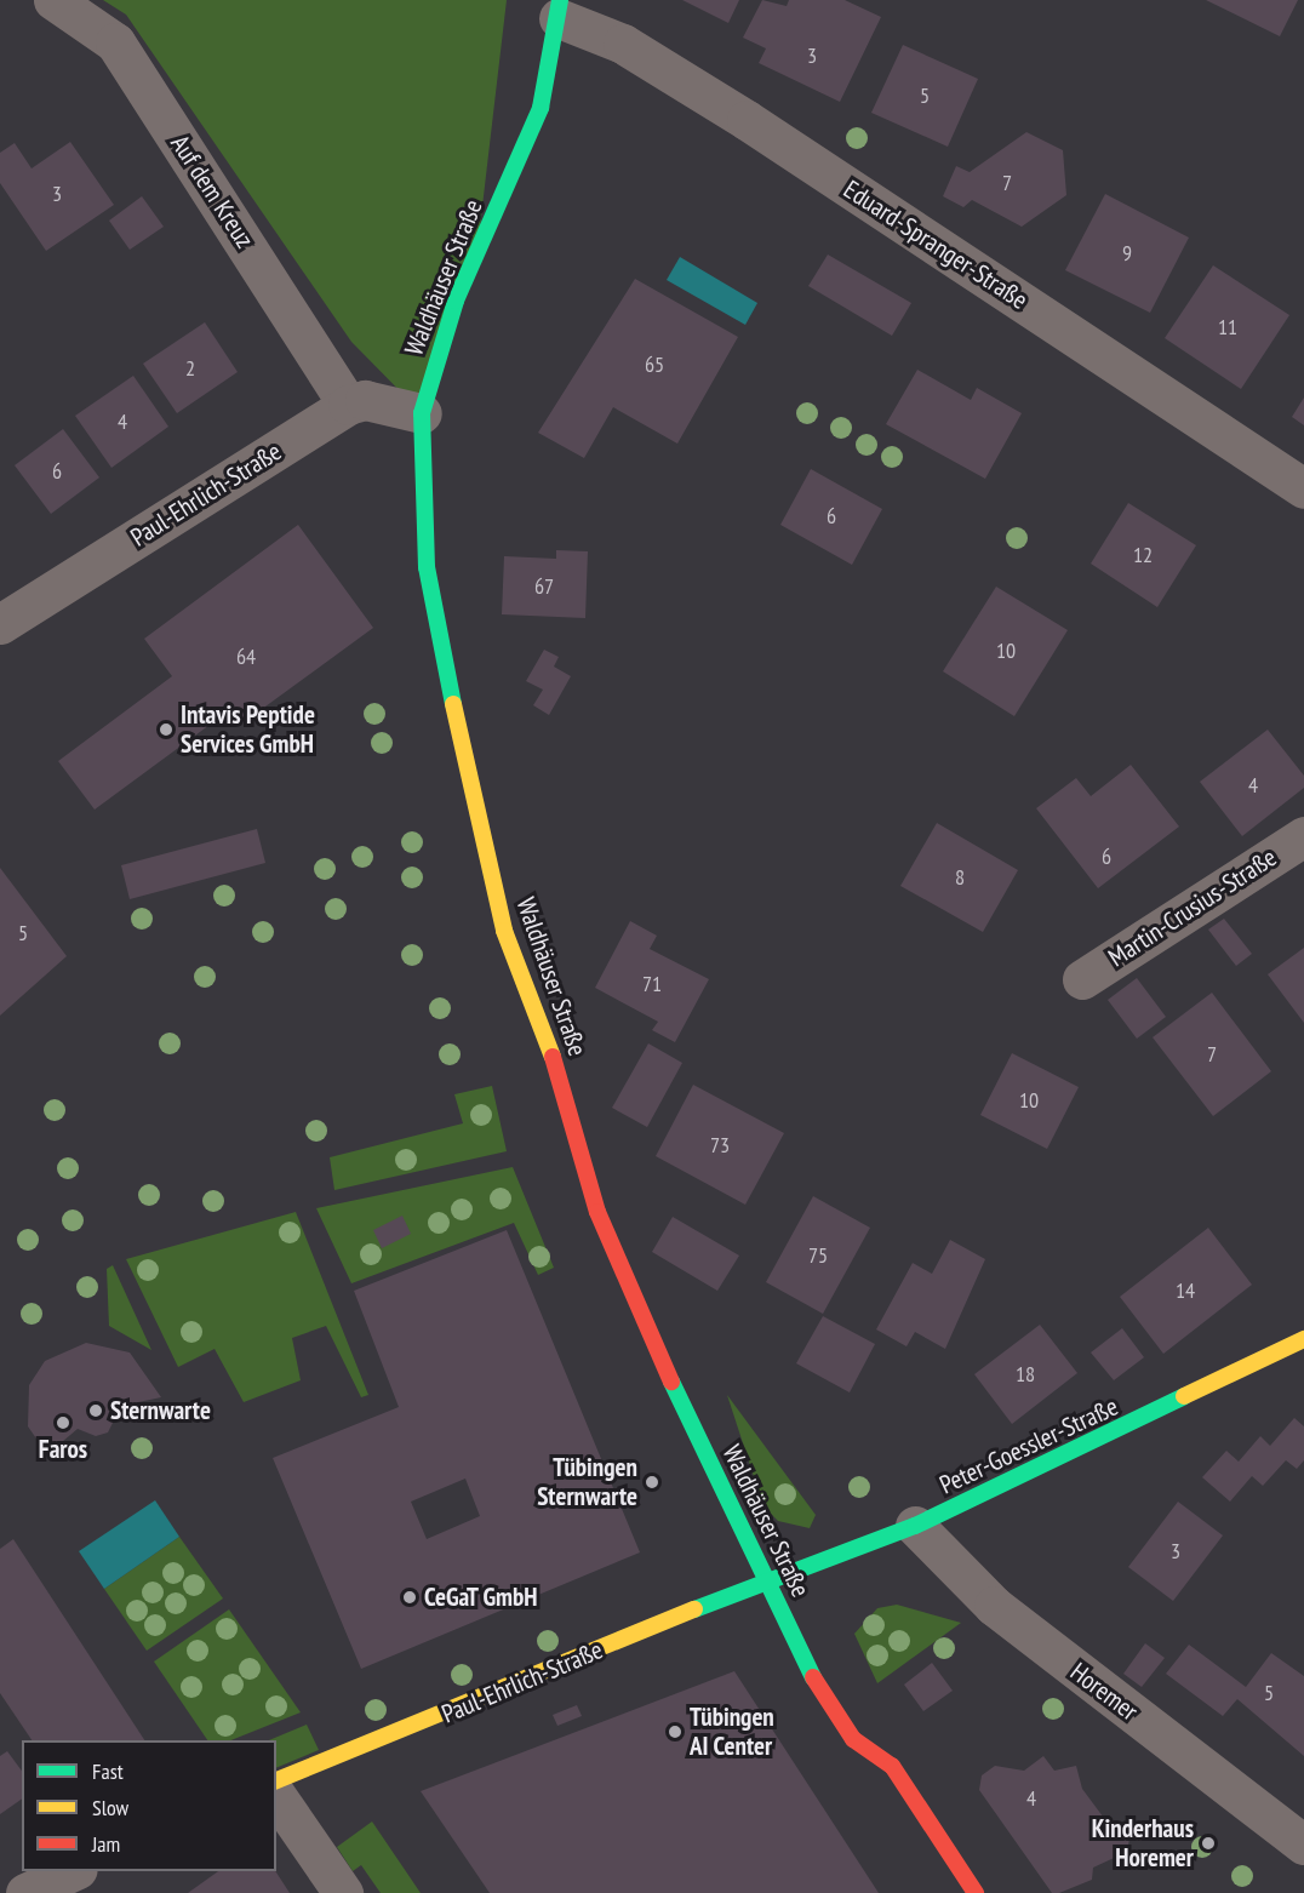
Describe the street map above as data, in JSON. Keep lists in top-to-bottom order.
{
  "streets": {
    "street": [
      "Auf dem Kreuz",
      "Eduard-Spranger-Straße",
      "Waldhäuser Straße",
      "Paul-Ehrlich-Straße",
      "Martin-Crusius-Straße",
      "Peter-Goessler-Straße",
      "Horemer"
    ]
  },
  "crossings": [
    ["Auf dem Kreuz", "Paul-Ehrlich-Straße"],
    ["Eduard-Spranger-Straße", "Waldhäuser Straße"],
    ["Waldhäuser Straße", "Paul-Ehrlich-Straße"],
    ["Waldhäuser Straße", "Peter-Goessler-Straße"],
    ["Paul-Ehrlich-Straße", "Peter-Goessler-Straße"],
    ["Peter-Goessler-Straße", "Horemer"]
  ],
  "places": [
    "Intavis Peptide Services GmbH",
    "Sternwarte",
    "Faros",
    "Tübingen Sternwarte",
    "CeGaT GmbH",
    "Tübingen AI Center",
    "Kinderhaus Horemer"
  ],
  "house_numbers": [
    "3",
    "5",
    "7",
    "3",
    "9",
    "11",
    "65",
    "2",
    "4",
    "6",
    "6",
    "12",
    "67",
    "10",
    "64",
    "4",
    "6",
    "8",
    "5",
    "71",
    "7",
    "10",
    "73",
    "75",
    "14",
    "18",
    "3",
    "5",
    "4"
  ],
  "legend": ["Fast", "Slow", "Jam"]
}
